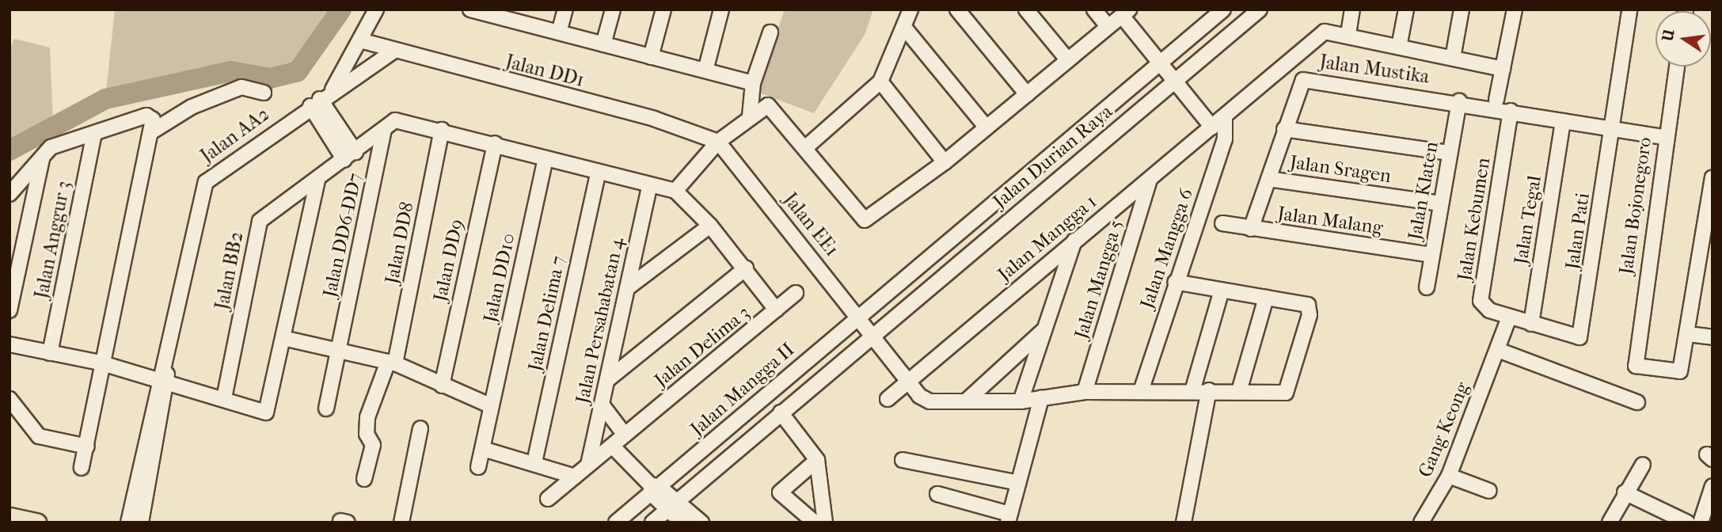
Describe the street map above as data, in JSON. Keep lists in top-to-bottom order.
{
  "streets": {
    "street": [
      "Jalan Mustika",
      "Jalan DD1",
      "Jalan AA2",
      "Jalan Durian Raya",
      "Jalan Sragen",
      "Jalan Klaten",
      "Jalan Bojonegoro",
      "Jalan Kebumen",
      "Jalan Tegal",
      "Jalan Malang",
      "Jalan EE1",
      "Jalan Pati",
      "Jalan DD6-DD7",
      "Jalan Mangga 1",
      "Jalan Anggur 3",
      "Jalan DD8",
      "Jalan Mangga 6",
      "Jalan DD9",
      "Jalan BB2",
      "Jalan DD10",
      "Jalan Mangga 5",
      "Jalan Delima 7",
      "Jalan Persahabatan 4",
      "Jalan Delima 3",
      "Jalan Mangga II",
      "Gang Keong"
    ]
  },
  "crossings": [
    ["Jalan Mustika", "Jalan Klaten"],
    ["Jalan DD1", "Jalan AA2"],
    ["Jalan DD1", "Jalan EE1"],
    ["Jalan Durian Raya", "Jalan EE1"],
    ["Jalan Durian Raya", "Jalan Mangga II"],
    ["Jalan Sragen", "Jalan Klaten"],
    ["Jalan Klaten", "Jalan Malang"],
    ["Jalan Kebumen", "Gang Keong"],
    ["Jalan Tegal", "Jalan Pati"],
    ["Jalan EE1", "Jalan Mangga 1"],
    ["Jalan EE1", "Jalan Mangga 6"],
    ["Jalan EE1", "Jalan Mangga 5"],
    ["Jalan EE1", "Jalan Mangga II"],
    ["Jalan DD6-DD7", "Jalan BB2"],
    ["Jalan Mangga 1", "Jalan Mangga 6"],
    ["Jalan Mangga 1", "Jalan Mangga 5"],
    ["Jalan DD8", "Jalan BB2"],
    ["Jalan DD9", "Jalan BB2"],
    ["Jalan BB2", "Jalan DD10"],
    ["Jalan BB2", "Jalan Delima 7"],
    ["Jalan BB2", "Jalan Persahabatan 4"],
    ["Jalan BB2", "Jalan Delima 3"],
    ["Jalan Persahabatan 4", "Jalan Delima 3"]
  ],
  "north": "left"
}
